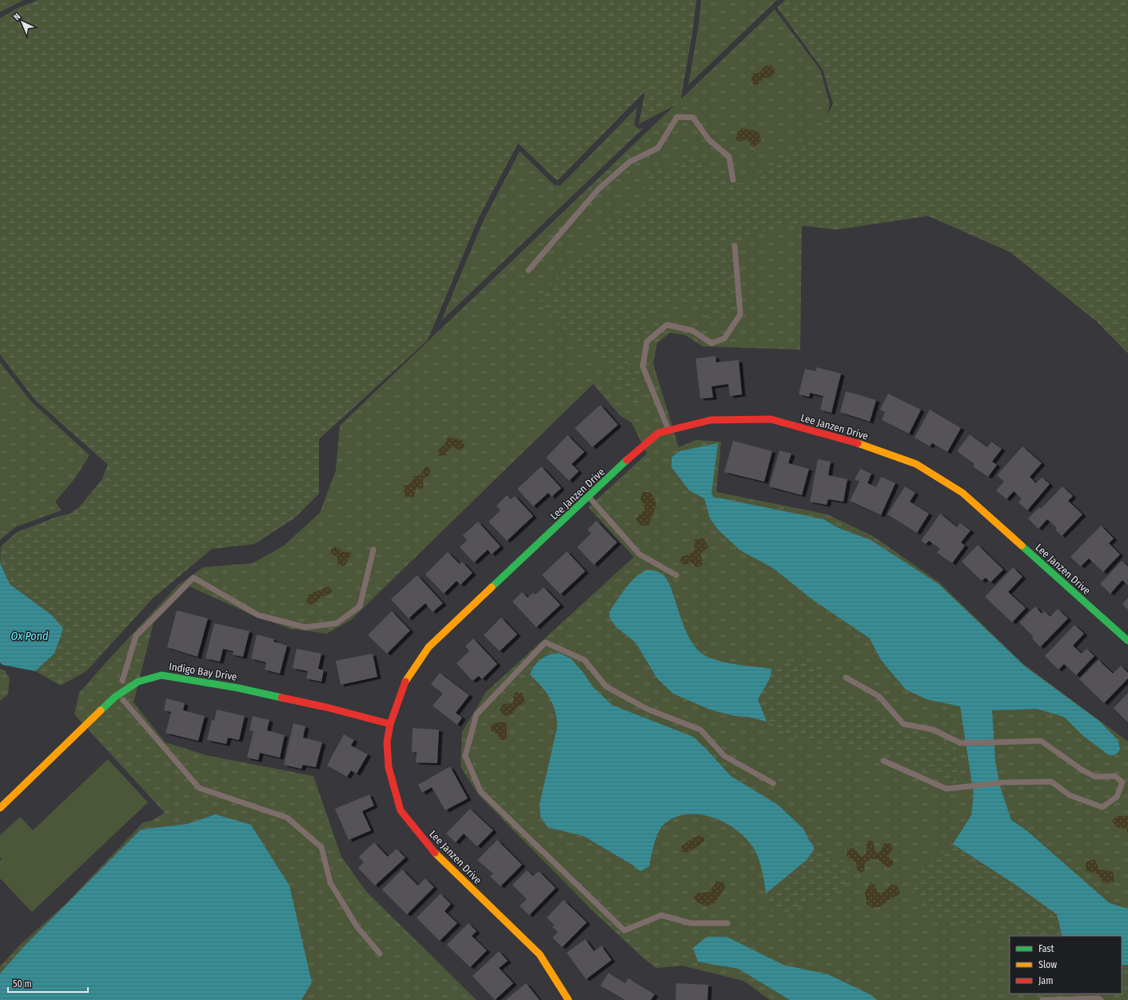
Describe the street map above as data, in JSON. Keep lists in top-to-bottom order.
{
  "streets": {
    "street": ["Lee Janzen Drive", "Indigo Bay Drive"]
  },
  "crossings": [
    ["Lee Janzen Drive", "Indigo Bay Drive"]
  ],
  "water": ["Ox Pond"],
  "legend": ["Fast", "Slow", "Jam"],
  "scale_bar": "50 m",
  "north": "top left"
}
